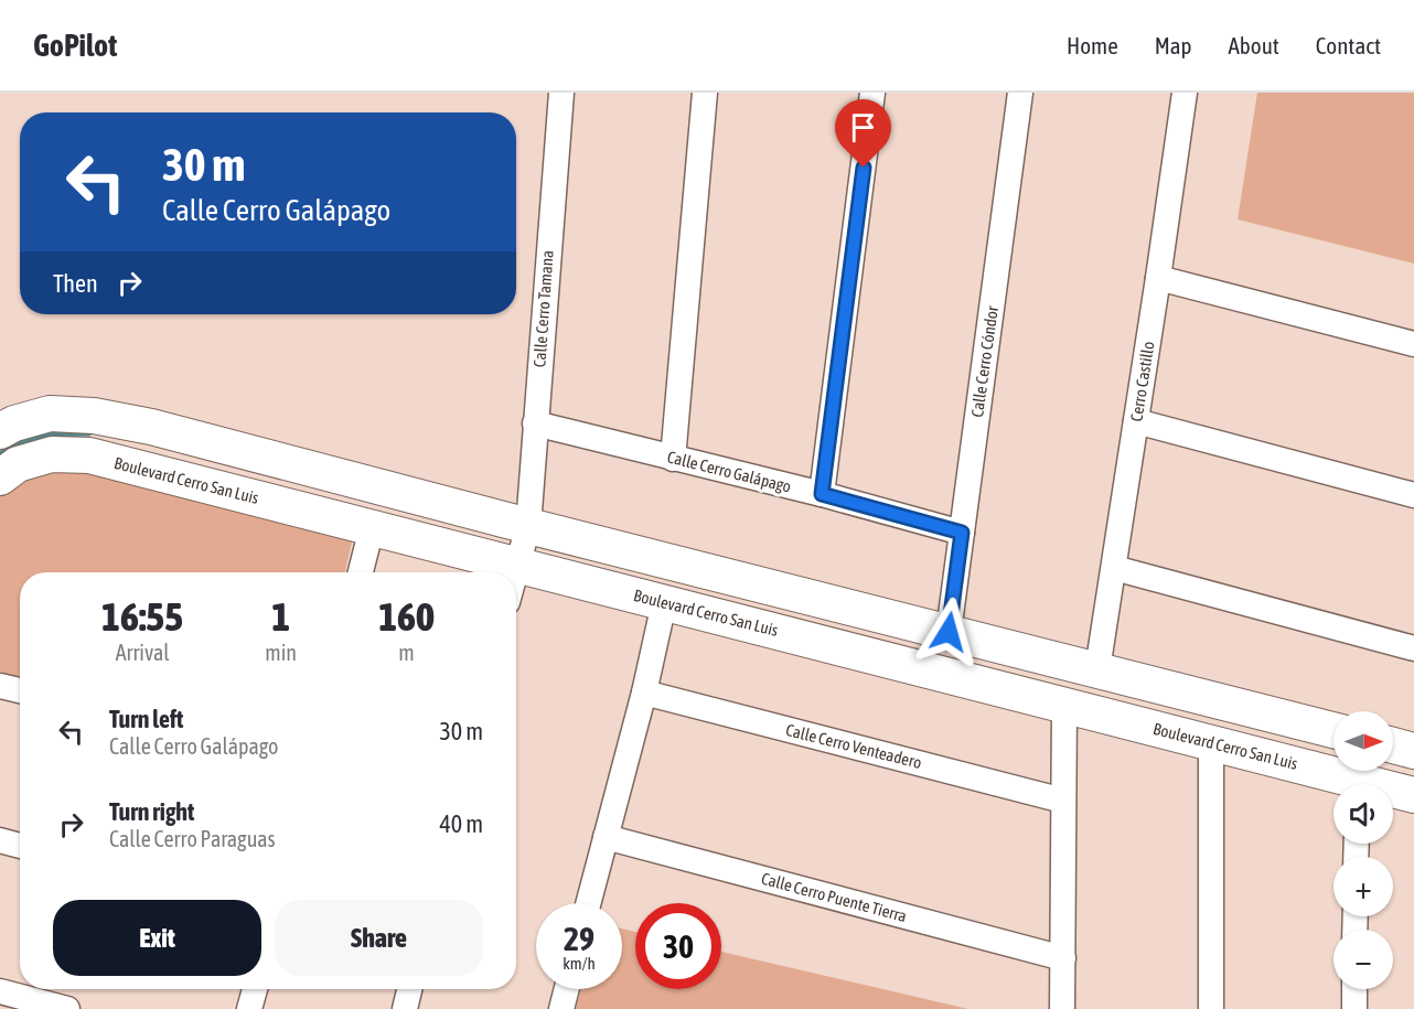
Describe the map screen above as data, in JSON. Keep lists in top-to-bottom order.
{
  "streets": {
    "street": [
      "Calle Cerro Tamana",
      "Calle Cerro Cóndor",
      "Cerro Castillo",
      "Calle Cerro Galápago",
      "Boulevard Cerro San Luis",
      "Calle Cerro Venteadero",
      "Calle Cerro Puente Tierra"
    ]
  },
  "crossings": [
    ["Calle Cerro Tamana", "Calle Cerro Galápago"],
    ["Calle Cerro Tamana", "Boulevard Cerro San Luis"],
    ["Calle Cerro Cóndor", "Calle Cerro Galápago"]
  ],
  "north": "right",
  "page": {
    "header": "GoPilot",
    "nav": [
      "Home",
      "Map",
      "About",
      "Contact"
    ],
    "turn": ["30 m", "Calle Cerro Galápago"],
    "then": "Then",
    "eta": [
      "16:55",
      "Arrival",
      "1",
      "min",
      "160",
      "m"
    ],
    "list": [
      {
        "name": "Turn left",
        "note": "Calle Cerro Galápago",
        "value": "30 m"
      },
      {
        "name": "Turn right",
        "note": "Calle Cerro Paraguas",
        "value": "40 m"
      }
    ],
    "map_buttons": ["+", "−"],
    "buttons": ["Exit", "Share"],
    "speed": "29 km/h",
    "limit": "30"
  }
}
